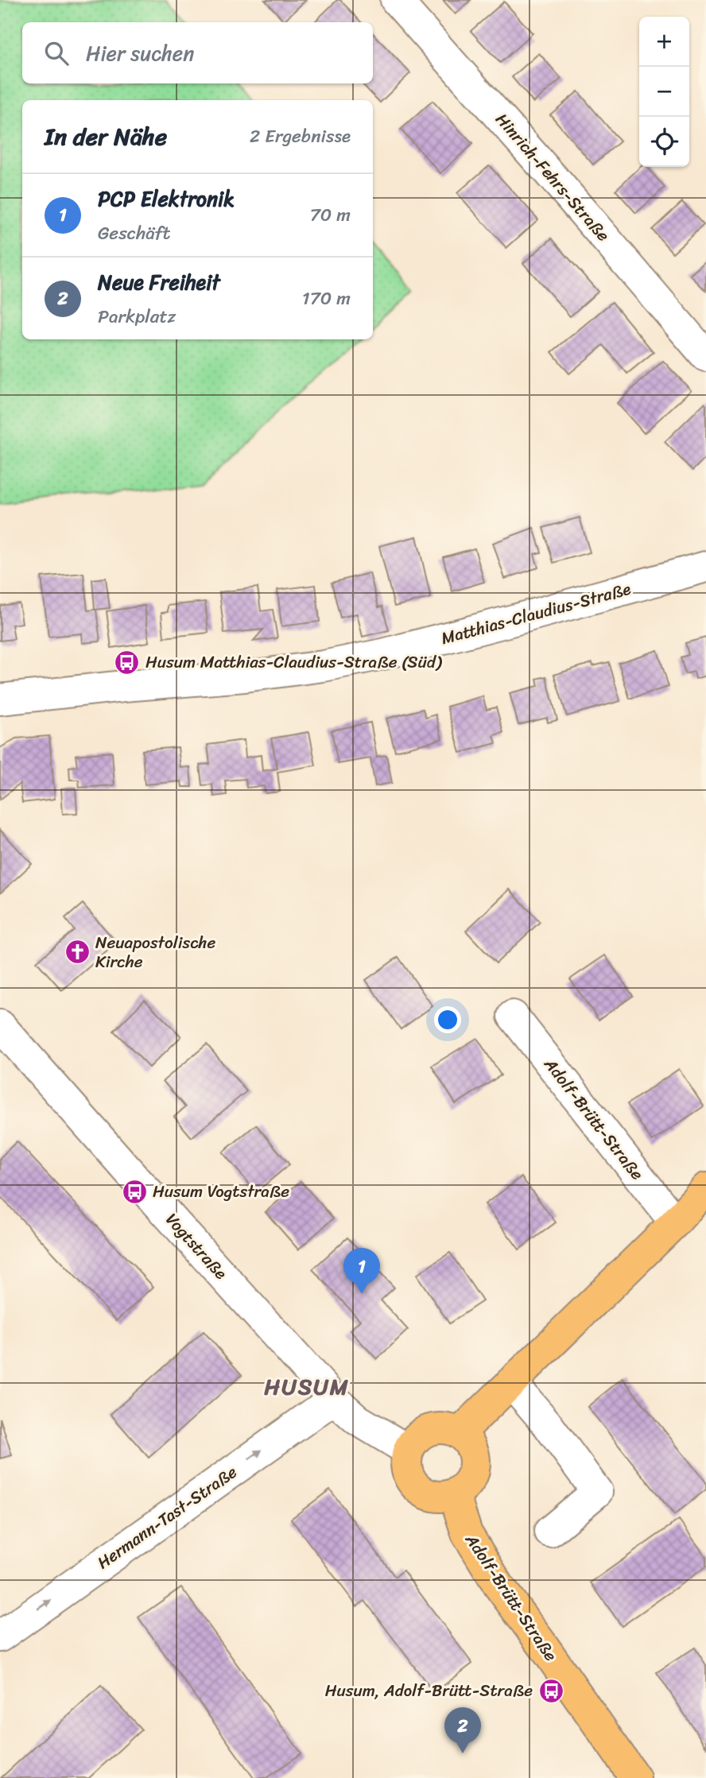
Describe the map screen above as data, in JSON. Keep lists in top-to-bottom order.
{
  "streets": {
    "main road": ["Adolf-Brütt-Straße"],
    "street": [
      "Hinrich-Fehrs-Straße",
      "Matthias-Claudius-Straße",
      "Vogtstraße",
      "Hermann-Tast-Straße"
    ]
  },
  "crossings": [
    ["Adolf-Brütt-Straße", "Vogtstraße"],
    ["Vogtstraße", "Hermann-Tast-Straße"]
  ],
  "one_way": ["Hermann-Tast-Straße"],
  "districts": ["HUSUM"],
  "places": {
    "bus stop": ["Husum Matthias-Claudius-Straße (Süd)", "Husum Vogtstraße", "Husum, Adolf-Brütt-Straße"],
    "church": ["Neuapostolische Kirche"]
  },
  "page": {
    "map_buttons": ["+", "−"],
    "search": "Hier suchen",
    "heading": ["In der Nähe", "2 Ergebnisse"],
    "list": [
      {
        "mark": "1",
        "name": "PCP Elektronik",
        "note": "Geschäft",
        "value": "70 m"
      },
      {
        "mark": "2",
        "name": "Neue Freiheit",
        "note": "Parkplatz",
        "value": "170 m"
      }
    ],
    "pins": ["1", "2"]
  }
}
